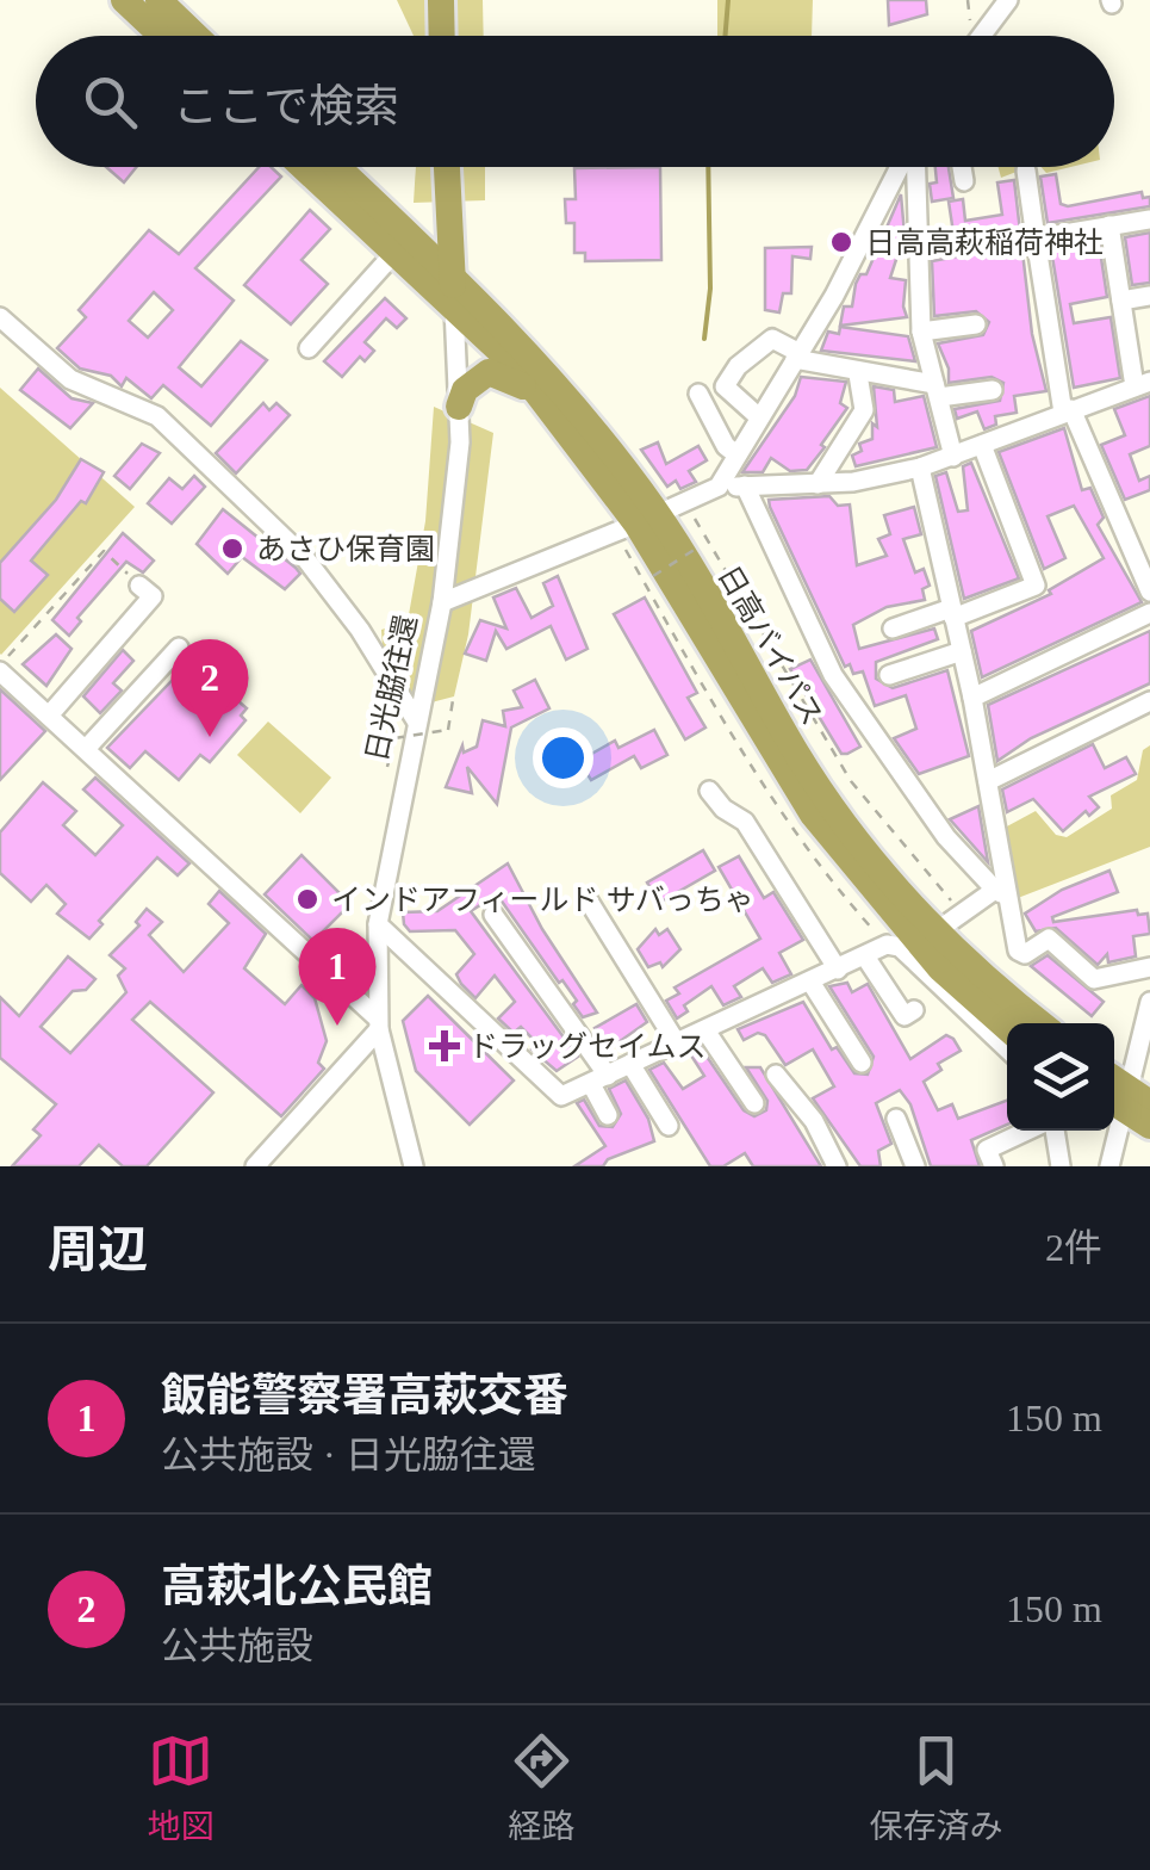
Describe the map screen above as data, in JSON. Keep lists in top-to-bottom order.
{
  "streets": {
    "highway": ["日高バイパス", "日光脇往還"]
  },
  "crossings": [
    ["日高バイパス", "日光脇往還"]
  ],
  "places": {
    "other": ["日高高萩稲荷神社", "あさひ保育園", "インドアフィールド サバっちゃ"],
    "health": ["ドラッグセイムス"]
  },
  "page": {
    "search": "ここで検索",
    "pins": ["2", "1"],
    "heading": ["周辺", "2件"],
    "list": [
      {
        "mark": "1",
        "name": "飯能警察署高萩交番",
        "note": "公共施設 · 日光脇往還",
        "value": "150 m"
      },
      {
        "mark": "2",
        "name": "高萩北公民館",
        "note": "公共施設",
        "value": "150 m"
      }
    ],
    "nav": ["地図", "経路", "保存済み"]
  }
}
